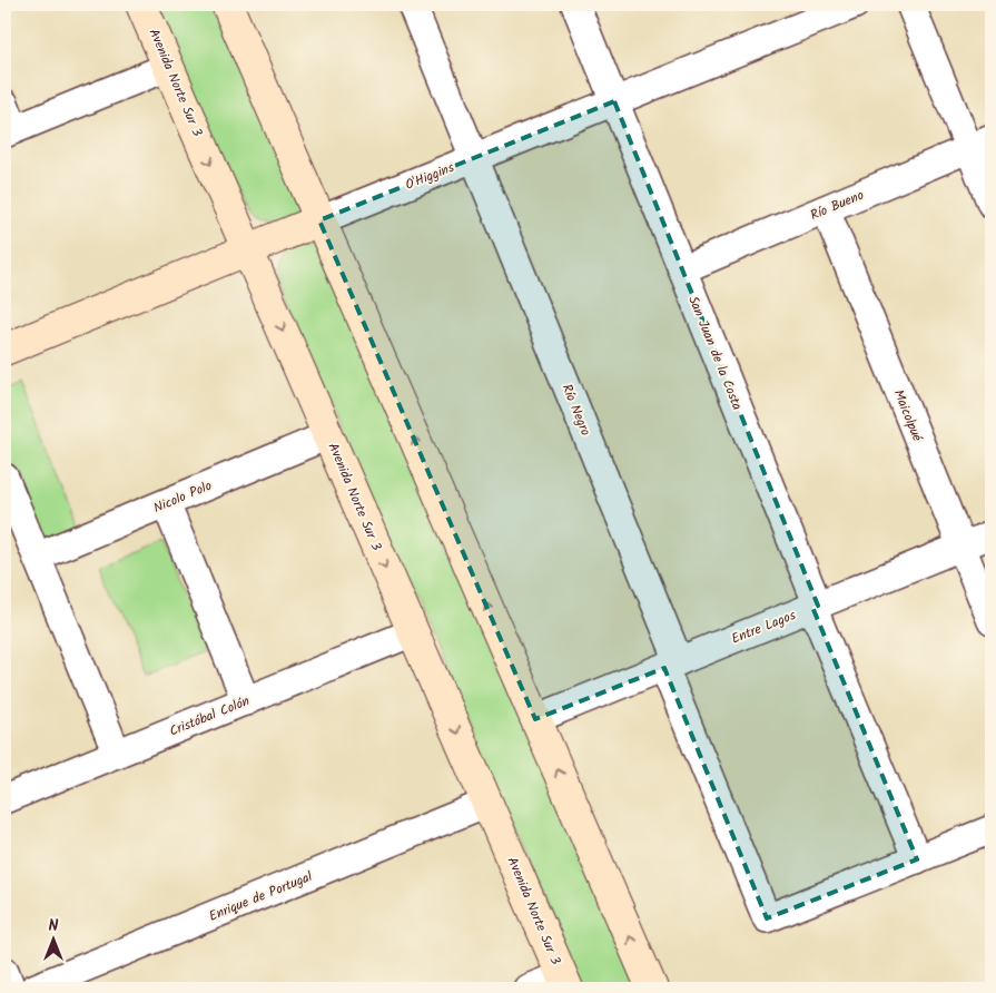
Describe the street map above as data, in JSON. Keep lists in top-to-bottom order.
{
  "streets": {
    "street": [
      "Avenida Norte Sur 3",
      "O'Higgins",
      "Río Bueno",
      "San Juan de la Costa",
      "Río Negro",
      "Maicolpué",
      "Nicolo Polo",
      "Entre Lagos",
      "Cristóbal Colón",
      "Enrique de Portugal"
    ]
  },
  "crossings": [
    ["Avenida Norte Sur 3", "O'Higgins"],
    ["Avenida Norte Sur 3", "Nicolo Polo"],
    ["Avenida Norte Sur 3", "Cristóbal Colón"],
    ["Avenida Norte Sur 3", "Enrique de Portugal"],
    ["O'Higgins", "San Juan de la Costa"],
    ["O'Higgins", "Río Negro"],
    ["Río Bueno", "San Juan de la Costa"],
    ["Río Bueno", "Maicolpué"],
    ["San Juan de la Costa", "Río Negro"],
    ["San Juan de la Costa", "Entre Lagos"],
    ["Río Negro", "Entre Lagos"],
    ["Maicolpué", "Entre Lagos"]
  ],
  "north": "top"
}
